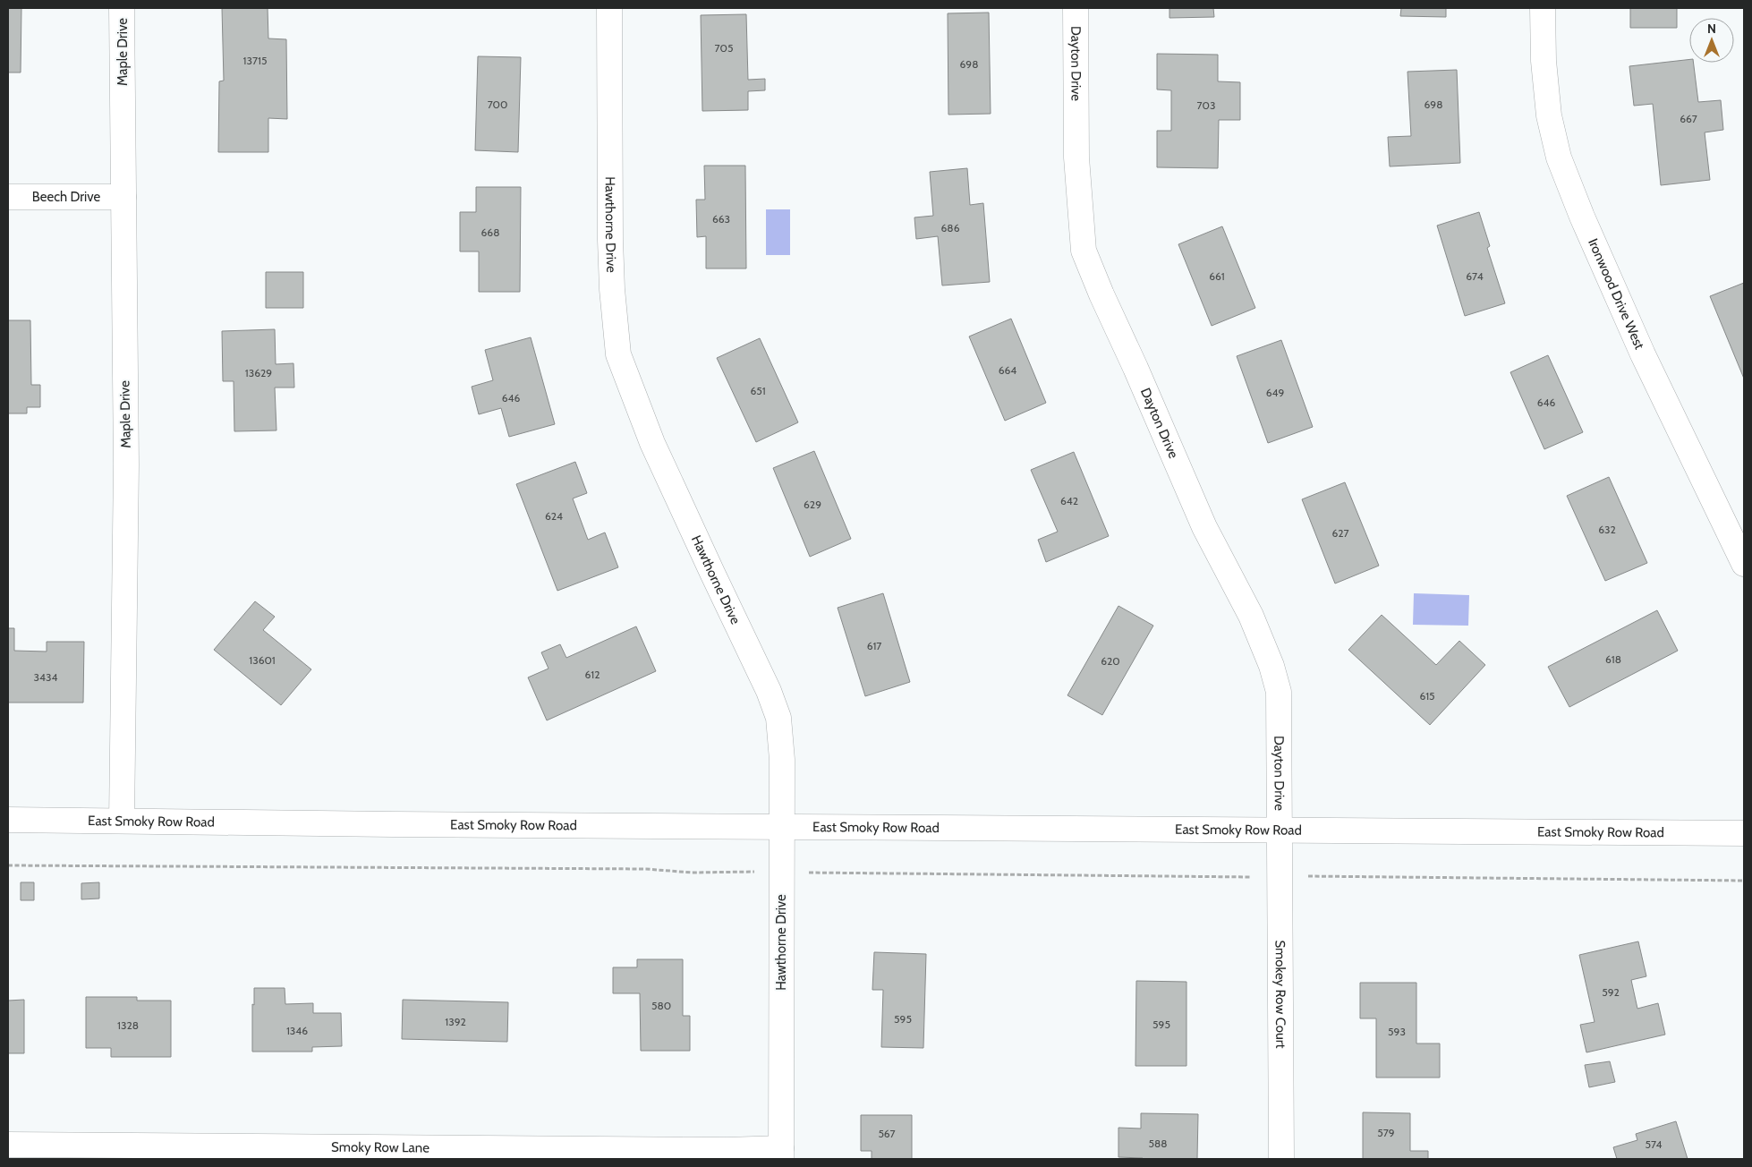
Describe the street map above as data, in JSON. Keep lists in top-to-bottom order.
{
  "streets": {
    "street": [
      "Maple Drive",
      "Dayton Drive",
      "Beech Drive",
      "Hawthorne Drive",
      "Ironwood Drive West",
      "East Smoky Row Road",
      "Smokey Row Court",
      "Smoky Row Lane"
    ]
  },
  "crossings": [
    ["Maple Drive", "Beech Drive"],
    ["Maple Drive", "East Smoky Row Road"],
    ["Dayton Drive", "East Smoky Row Road"],
    ["Dayton Drive", "Smokey Row Court"],
    ["Hawthorne Drive", "East Smoky Row Road"],
    ["Hawthorne Drive", "Smoky Row Lane"],
    ["East Smoky Row Road", "Smokey Row Court"]
  ],
  "house_numbers": [
    "705",
    "13715",
    "698",
    "700",
    "698",
    "703",
    "667",
    "663",
    "686",
    "668",
    "661",
    "674",
    "664",
    "13629",
    "651",
    "649",
    "646",
    "646",
    "642",
    "629",
    "624",
    "632",
    "627",
    "617",
    "618",
    "13601",
    "620",
    "612",
    "3434",
    "615",
    "592",
    "580",
    "595",
    "1392",
    "595",
    "1328",
    "1346",
    "593",
    "579",
    "567",
    "588",
    "574"
  ],
  "north": "top"
}
